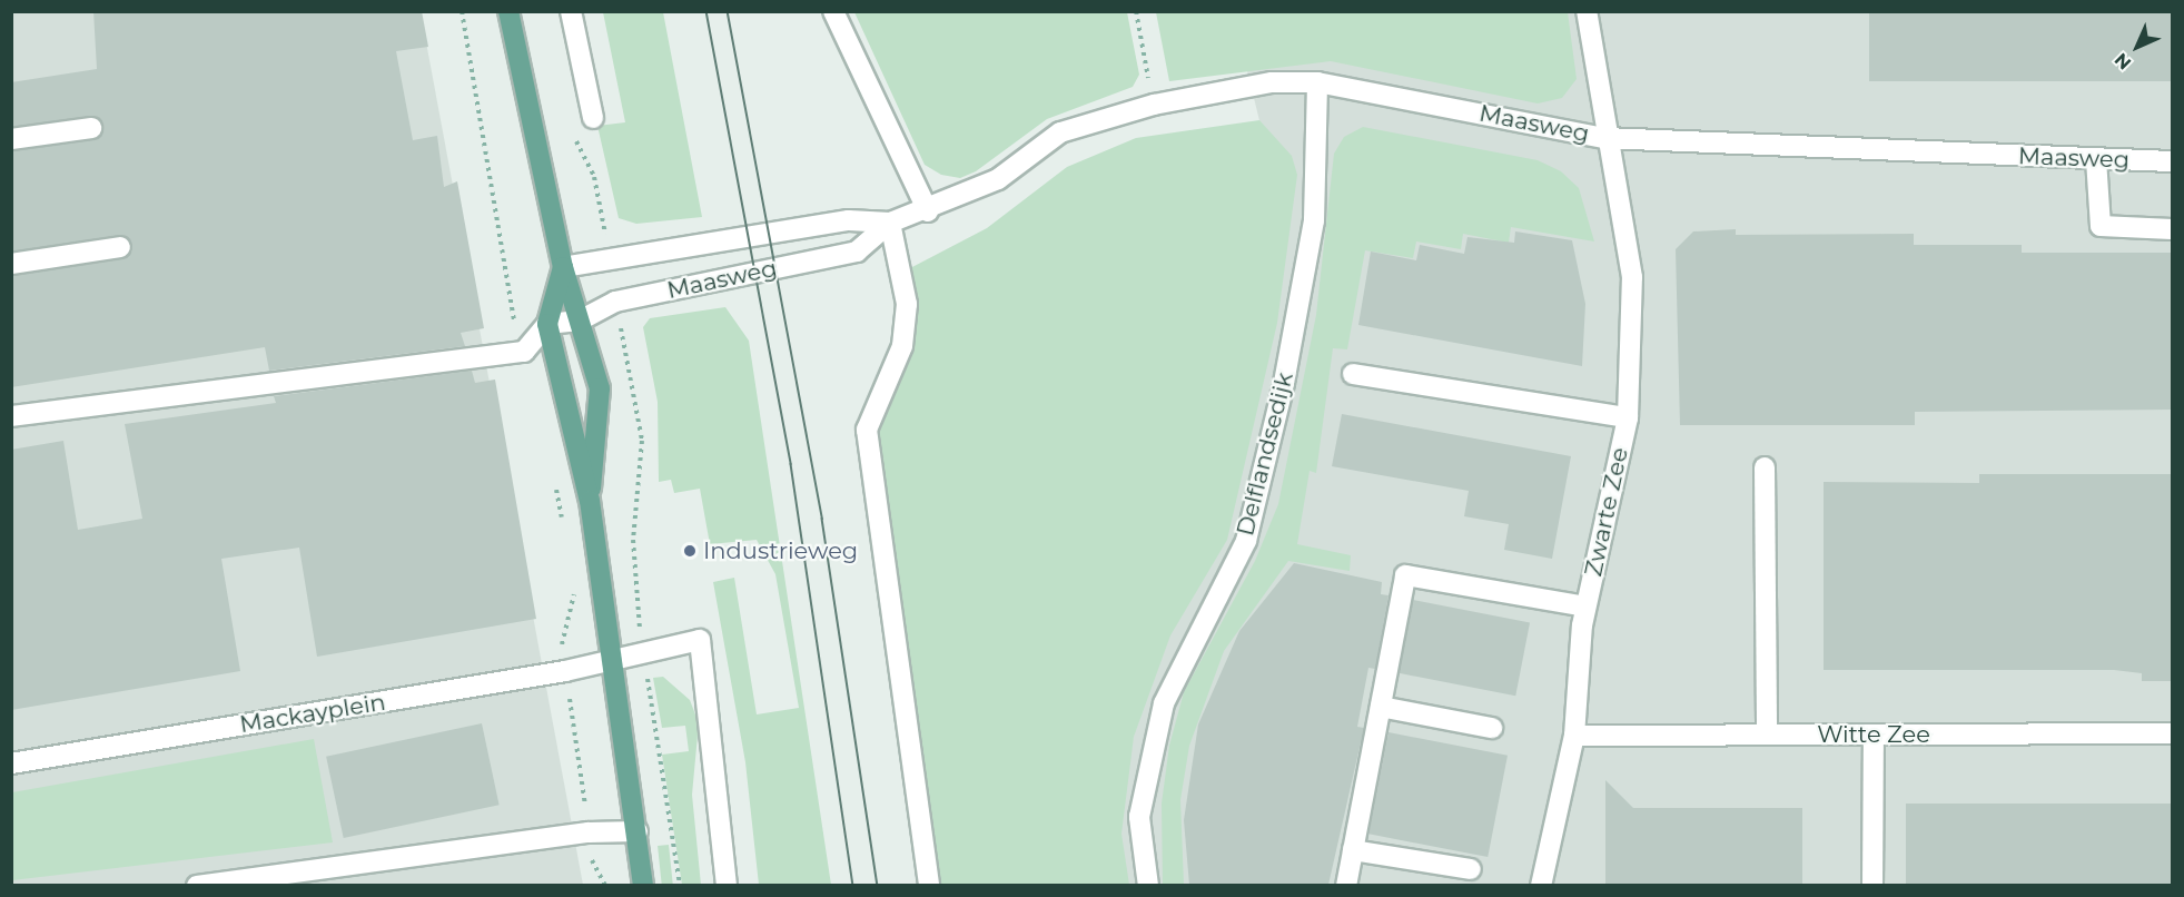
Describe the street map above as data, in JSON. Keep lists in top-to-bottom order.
{
  "streets": {
    "street": [
      "Maasweg",
      "Delflandsedijk",
      "Zwarte Zee",
      "Mackayplein",
      "Witte Zee"
    ]
  },
  "crossings": [
    ["Maasweg", "Delflandsedijk"],
    ["Maasweg", "Zwarte Zee"],
    ["Zwarte Zee", "Witte Zee"]
  ],
  "places": ["Industrieweg"],
  "north": "bottom left"
}
